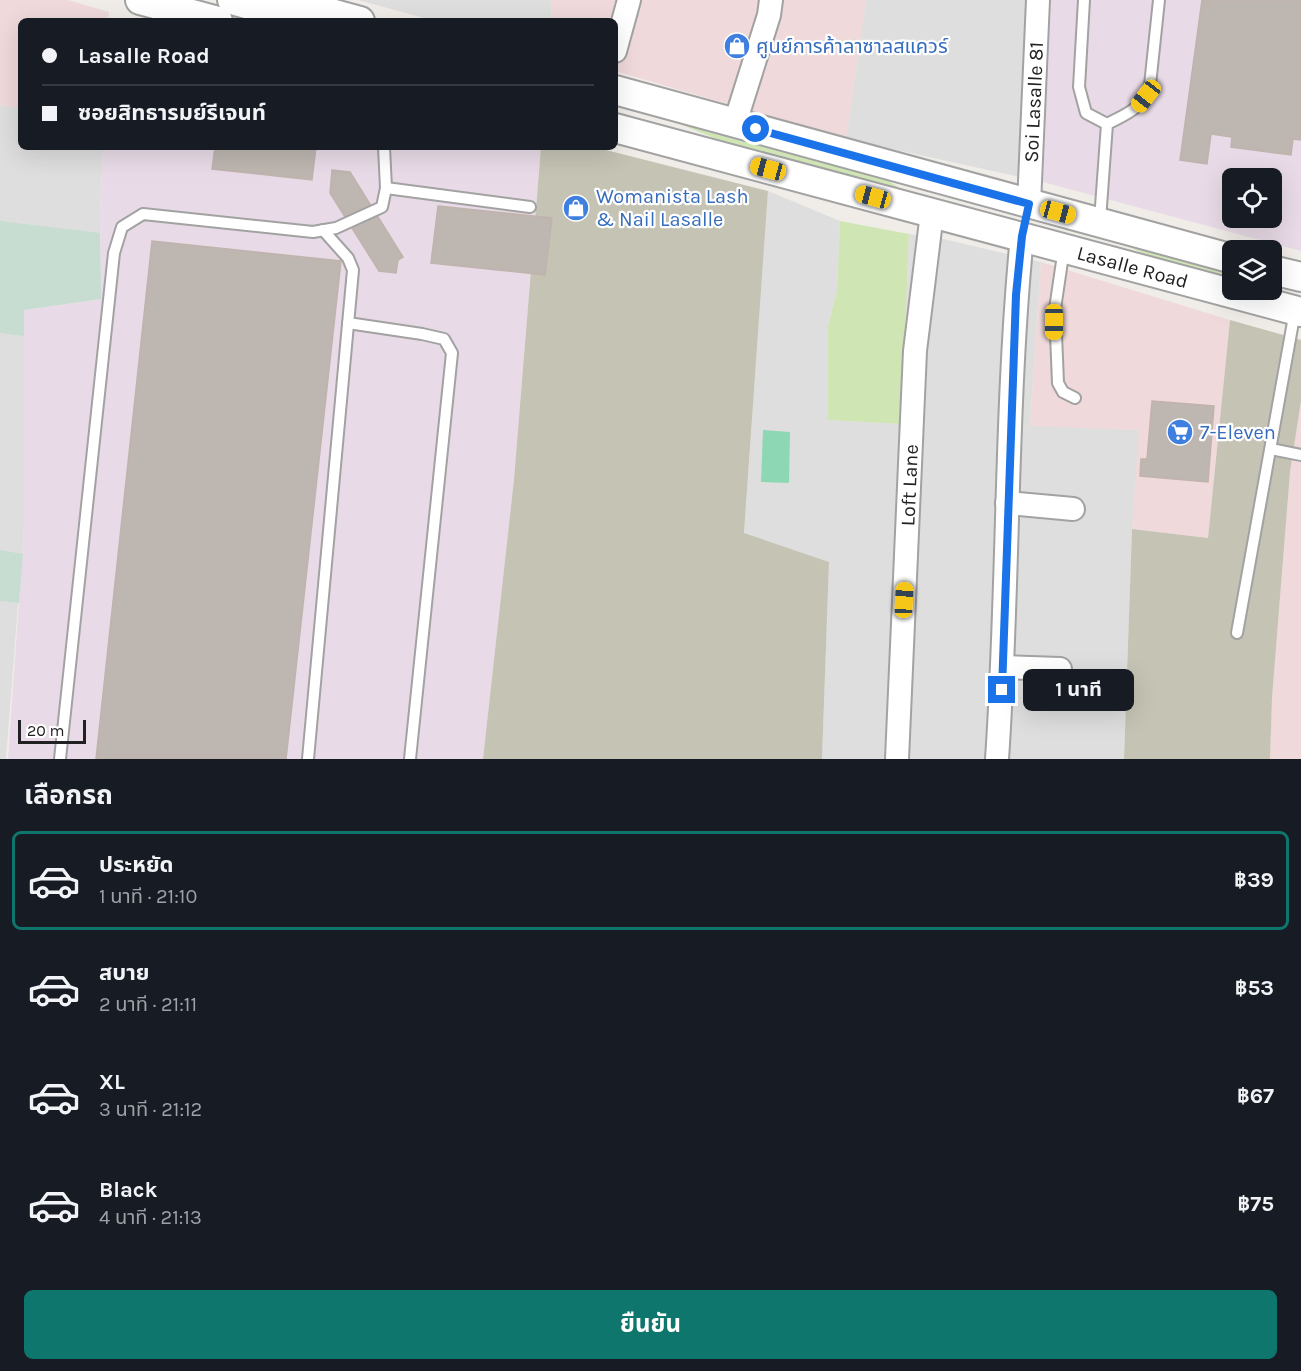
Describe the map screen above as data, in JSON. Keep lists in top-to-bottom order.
{
  "streets": {
    "street": ["Soi Lasalle 81", "Lasalle Road", "Loft Lane"]
  },
  "crossings": [
    ["Soi Lasalle 81", "Lasalle Road"],
    ["Lasalle Road", "Loft Lane"]
  ],
  "places": {
    "shop": ["ศูนย์การค้าลาซาลสแควร์", "Womanista Lash & Nail Lasalle"],
    "supermarket": ["7-Eleven"]
  },
  "scale_bar": "20 m",
  "page": {
    "banner": ["Lasalle Road", "ซอยสิทธารมย์รีเจนท์"],
    "bubble": "1 นาที",
    "scale": "20 m",
    "heading": "เลือกรถ",
    "list": [
      {
        "name": "ประหยัด",
        "note": "1 นาที · 21:10",
        "value": "฿39"
      },
      {
        "name": "สบาย",
        "note": "2 นาที · 21:11",
        "value": "฿53"
      },
      {
        "name": "XL",
        "note": "3 นาที · 21:12",
        "value": "฿67"
      },
      {
        "name": "Black",
        "note": "4 นาที · 21:13",
        "value": "฿75"
      }
    ],
    "buttons": "ยืนยัน"
  }
}
